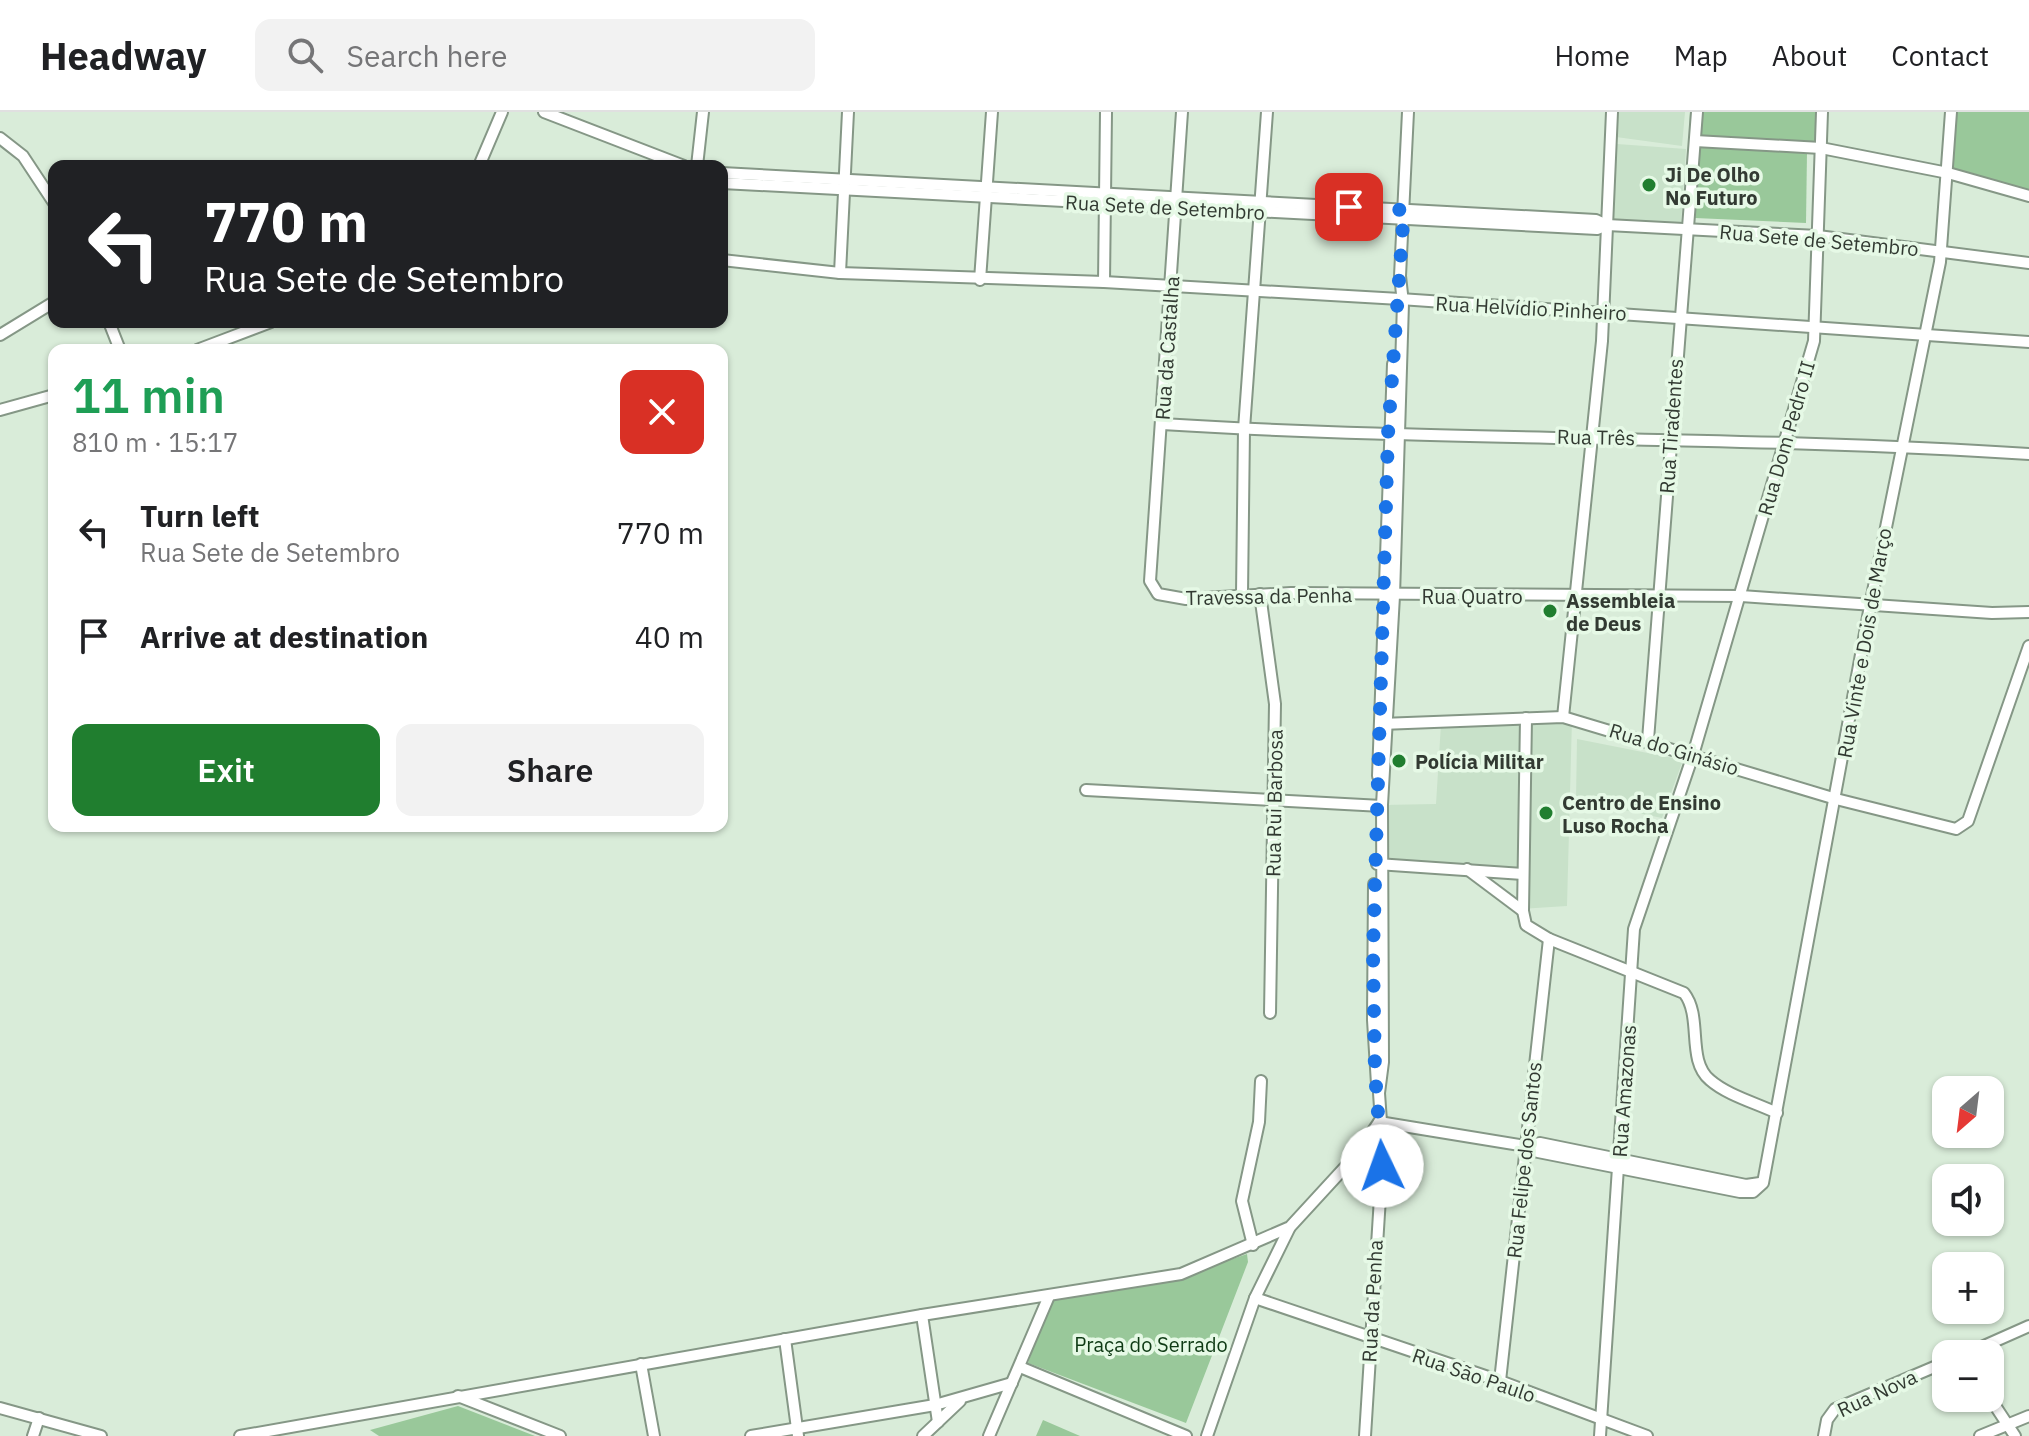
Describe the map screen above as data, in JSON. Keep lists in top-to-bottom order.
{
  "streets": {
    "street": [
      "Rua Sete de Setembro",
      "Rua Helvídio Pinheiro",
      "Rua da Castalha",
      "Rua Tiradentes",
      "Rua Três",
      "Rua Dom Pedro II",
      "Travessa da Penha",
      "Rua Quatro",
      "Rua Vinte e Dois de Março",
      "Rua do Ginásio",
      "Rua Rui Barbosa",
      "Rua Amazonas",
      "Rua Felipe dos Santos",
      "Rua da Penha",
      "Rua São Paulo",
      "Rua Nova"
    ]
  },
  "crossings": [
    ["Rua Sete de Setembro", "Rua da Castalha"],
    ["Rua Sete de Setembro", "Rua Tiradentes"],
    ["Rua Sete de Setembro", "Rua Dom Pedro II"],
    ["Rua Sete de Setembro", "Rua Vinte e Dois de Março"],
    ["Rua Sete de Setembro", "Rua da Penha"],
    ["Rua Helvídio Pinheiro", "Rua da Castalha"],
    ["Rua Helvídio Pinheiro", "Rua Tiradentes"],
    ["Rua Helvídio Pinheiro", "Rua Dom Pedro II"],
    ["Rua Helvídio Pinheiro", "Rua Vinte e Dois de Março"],
    ["Rua Helvídio Pinheiro", "Rua da Penha"],
    ["Rua da Castalha", "Rua Três"],
    ["Rua da Castalha", "Travessa da Penha"],
    ["Rua Tiradentes", "Rua Três"],
    ["Rua Tiradentes", "Rua Quatro"],
    ["Rua Tiradentes", "Rua do Ginásio"],
    ["Rua Três", "Rua Dom Pedro II"],
    ["Rua Três", "Rua Vinte e Dois de Março"],
    ["Rua Três", "Rua da Penha"],
    ["Rua Dom Pedro II", "Rua Quatro"],
    ["Rua Dom Pedro II", "Rua do Ginásio"],
    ["Rua Dom Pedro II", "Rua Amazonas"],
    ["Travessa da Penha", "Rua Quatro"],
    ["Travessa da Penha", "Rua Rui Barbosa"],
    ["Travessa da Penha", "Rua da Penha"],
    ["Rua Quatro", "Rua Vinte e Dois de Março"],
    ["Rua Quatro", "Rua da Penha"],
    ["Rua Vinte e Dois de Março", "Rua do Ginásio"],
    ["Rua Vinte e Dois de Março", "Rua Amazonas"],
    ["Rua do Ginásio", "Rua Amazonas"],
    ["Rua do Ginásio", "Rua da Penha"],
    ["Rua Amazonas", "Rua São Paulo"],
    ["Rua Felipe dos Santos", "Rua São Paulo"],
    ["Rua da Penha", "Rua São Paulo"]
  ],
  "parks": ["Praça do Serrado"],
  "places": [
    "Ji De Olho No Futuro",
    "Assembleia de Deus",
    "Polícia Militar",
    "Centro de Ensino Luso Rocha"
  ],
  "north": "bottom left",
  "page": {
    "header": "Headway",
    "search": "Search here",
    "nav": [
      "Home",
      "Map",
      "About",
      "Contact"
    ],
    "turn": ["770 m", "Rua Sete de Setembro"],
    "heading": ["11 min", "810 m · 15:17"],
    "list": [
      {
        "name": "Turn left",
        "note": "Rua Sete de Setembro",
        "value": "770 m"
      },
      {
        "name": "Arrive at destination",
        "value": "40 m"
      }
    ],
    "buttons": ["Exit", "Share"],
    "map_buttons": ["+", "−"]
  }
}
